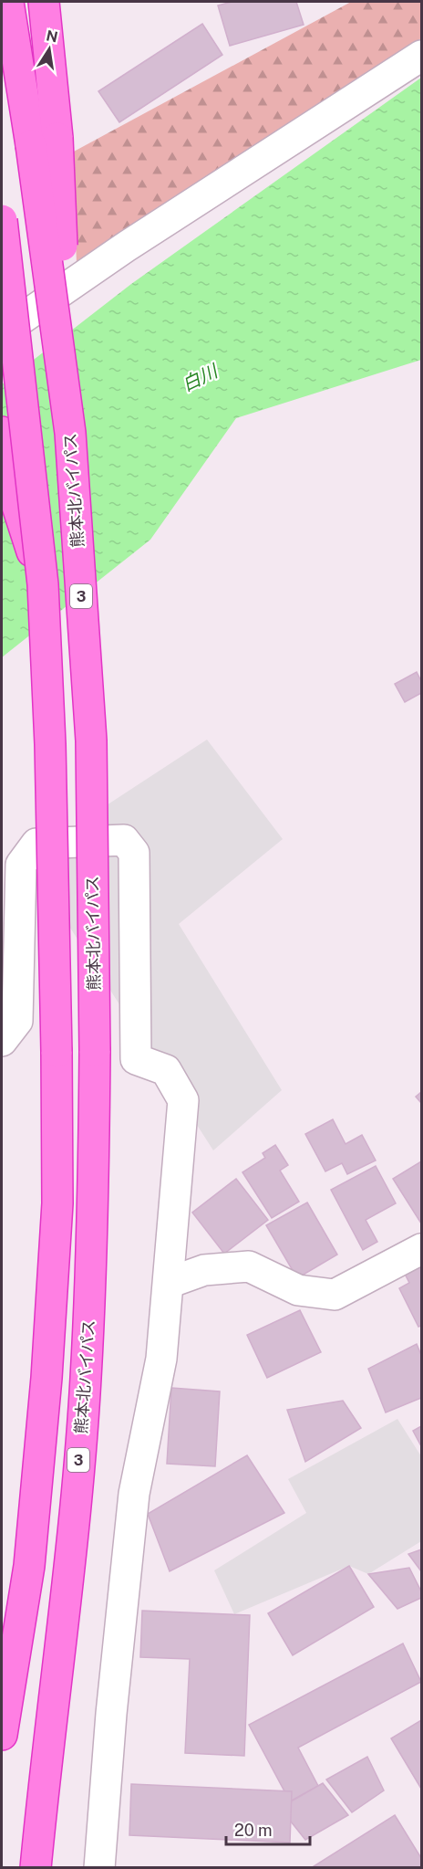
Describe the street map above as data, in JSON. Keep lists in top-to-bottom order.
{
  "streets": {
    "highway": ["熊本北バイパス", "3"]
  },
  "crossings": [
    ["熊本北バイパス", "3"]
  ],
  "water": ["白川"],
  "scale_bar": "20 m",
  "north": "top"
}
